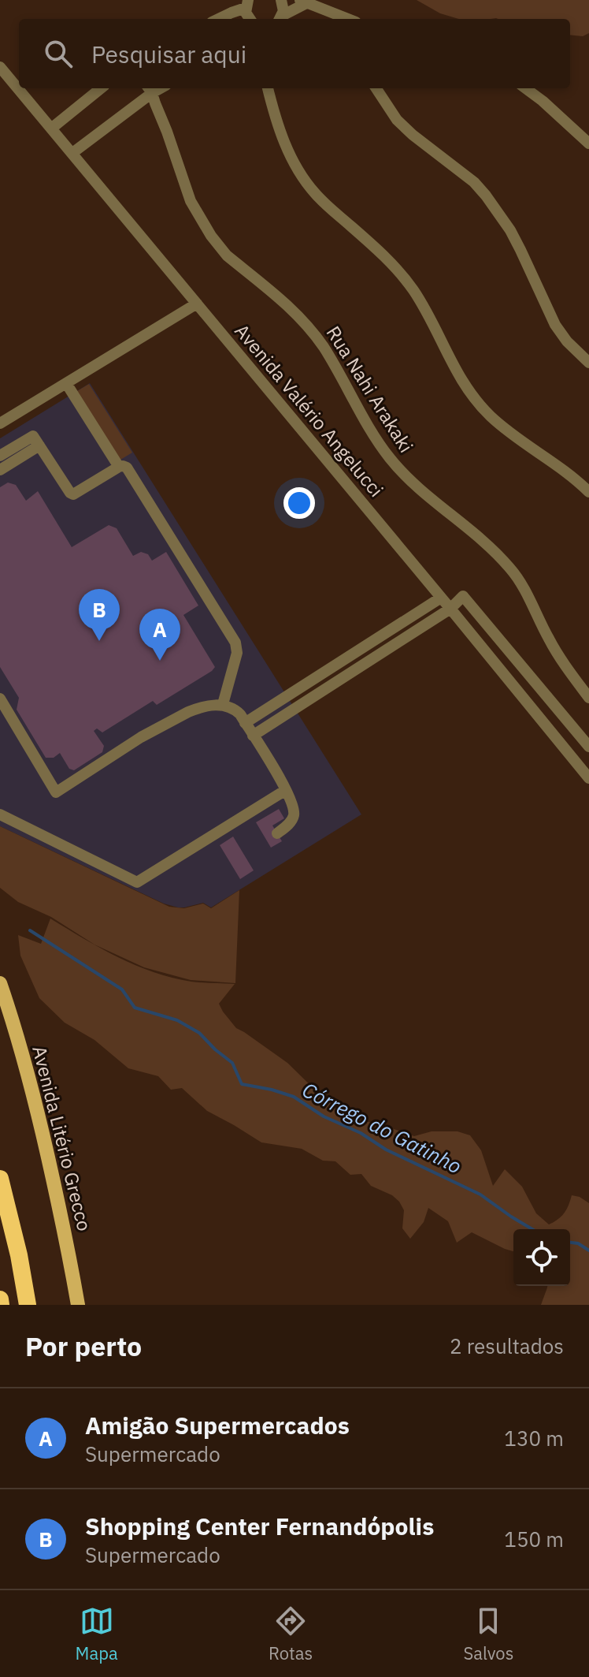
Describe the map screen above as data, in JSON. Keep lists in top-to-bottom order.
{
  "streets": {
    "main road": ["Avenida Litério Grecco"],
    "street": ["Rua Nahi Arakaki", "Avenida Valério Angelucci"]
  },
  "water": ["Córrego do Gatinho"],
  "page": {
    "search": "Pesquisar aqui",
    "pins": ["B", "A"],
    "heading": ["Por perto", "2 resultados"],
    "list": [
      {
        "mark": "A",
        "name": "Amigão Supermercados",
        "note": "Supermercado",
        "value": "130 m"
      },
      {
        "mark": "B",
        "name": "Shopping Center Fernandópolis",
        "note": "Supermercado",
        "value": "150 m"
      }
    ],
    "nav": ["Mapa", "Rotas", "Salvos"]
  }
}
